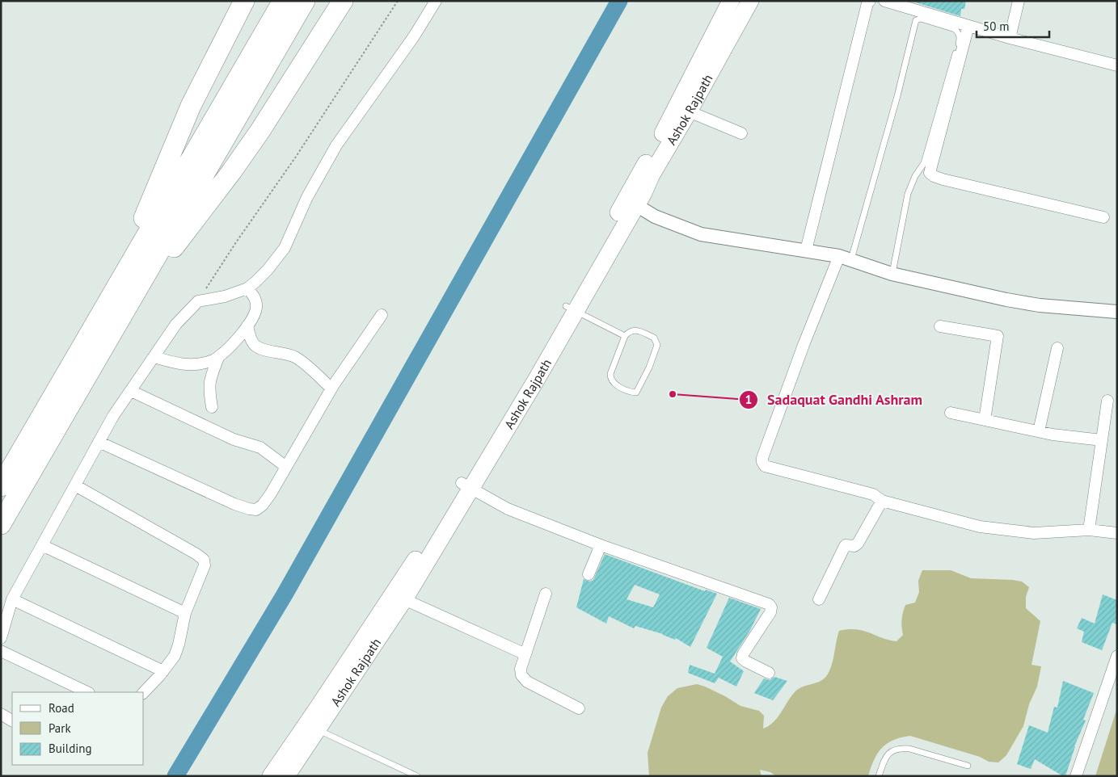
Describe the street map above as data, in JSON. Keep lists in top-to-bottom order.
{
  "streets": {
    "main road": ["Ashok Rajpath"]
  },
  "places": ["Sadaquat Gandhi Ashram"],
  "legend": ["Road", "Park", "Building"],
  "scale_bar": "50 m"
}
